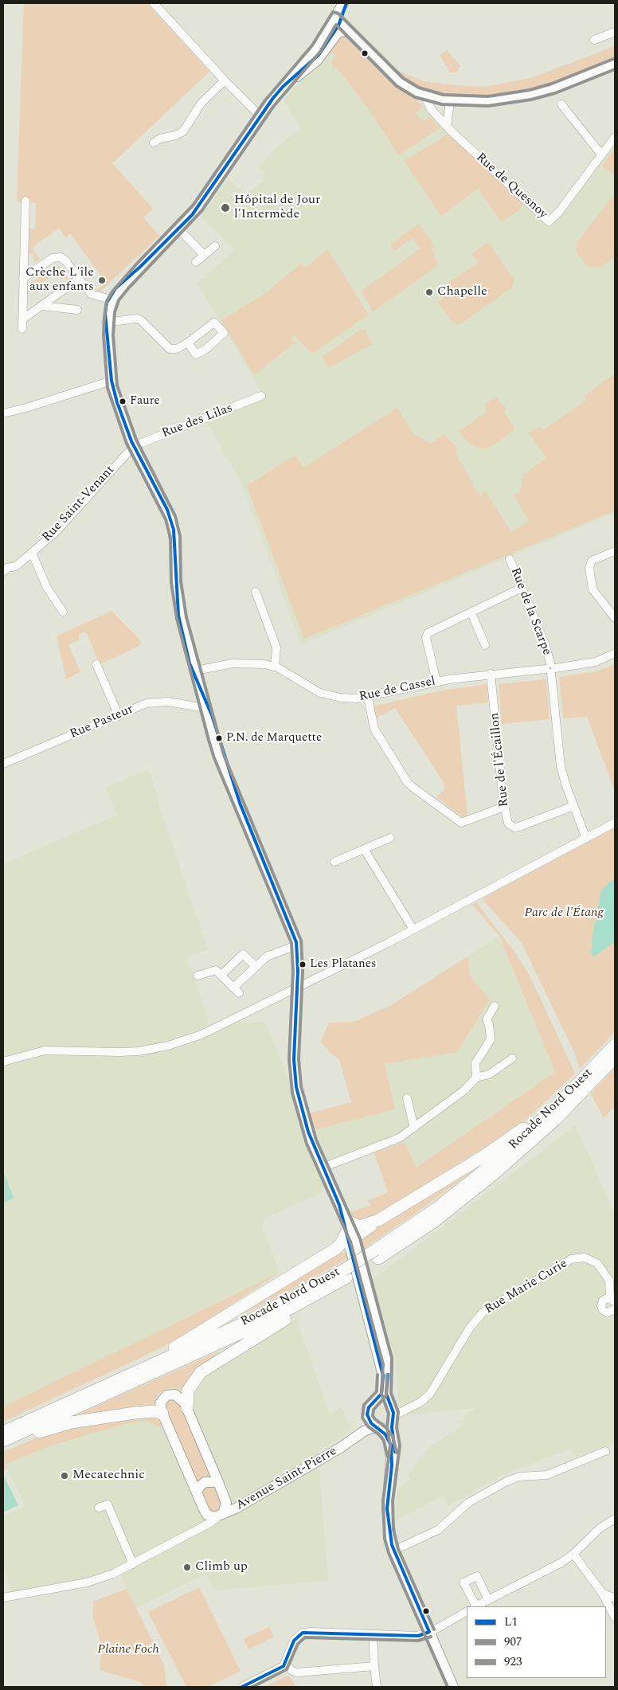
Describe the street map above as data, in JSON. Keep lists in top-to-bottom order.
{
  "streets": {
    "highway": ["Rocade Nord Ouest"],
    "main road": ["Avenue Saint-Pierre"],
    "street": [
      "Rue de Quesnoy",
      "Rue des Lilas",
      "Rue Saint-Venant",
      "Rue de la Scarpe",
      "Rue de Cassel",
      "Rue Pasteur",
      "Rue de l'Écaillon",
      "Rue Marie Curie"
    ]
  },
  "crossings": [
    ["Rue des Lilas", "Rue Saint-Venant"],
    ["Rue de la Scarpe", "Rue de Cassel"],
    ["Rue de la Scarpe", "Rue de l'Écaillon"],
    ["Rue de Cassel", "Rue de l'Écaillon"],
    ["Rue Marie Curie", "Avenue Saint-Pierre"]
  ],
  "parks": ["Parc de l'Étang", "Plaine Foch"],
  "places": [
    "Hôpital de Jour l'Intermède",
    "Crèche L'île aux enfants",
    "Chapelle",
    "Faure",
    "P.N. de Marquette",
    "Les Platanes",
    "Mecatechnic",
    "Climb up"
  ],
  "lines": ["transit line L1", "transit line 923", "transit line 907"],
  "legend": ["L1", "907", "923"]
}
